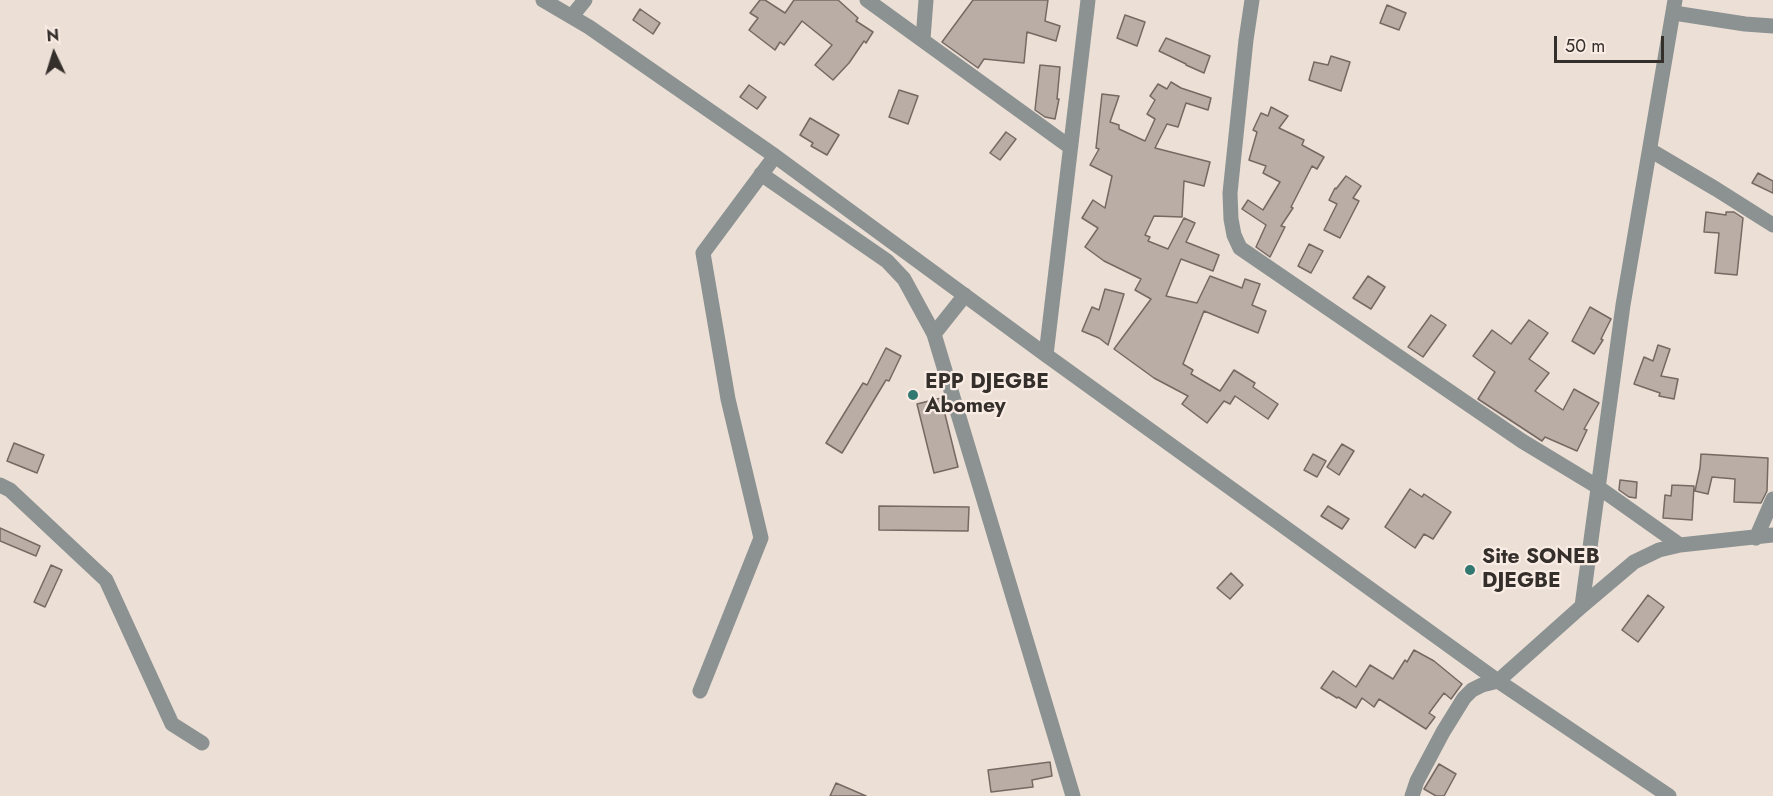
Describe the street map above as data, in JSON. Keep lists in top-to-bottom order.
{
  "places": ["EPP DJEGBE Abomey", "Site SONEB DJEGBE"],
  "scale_bar": "50 m",
  "north": "top"
}
